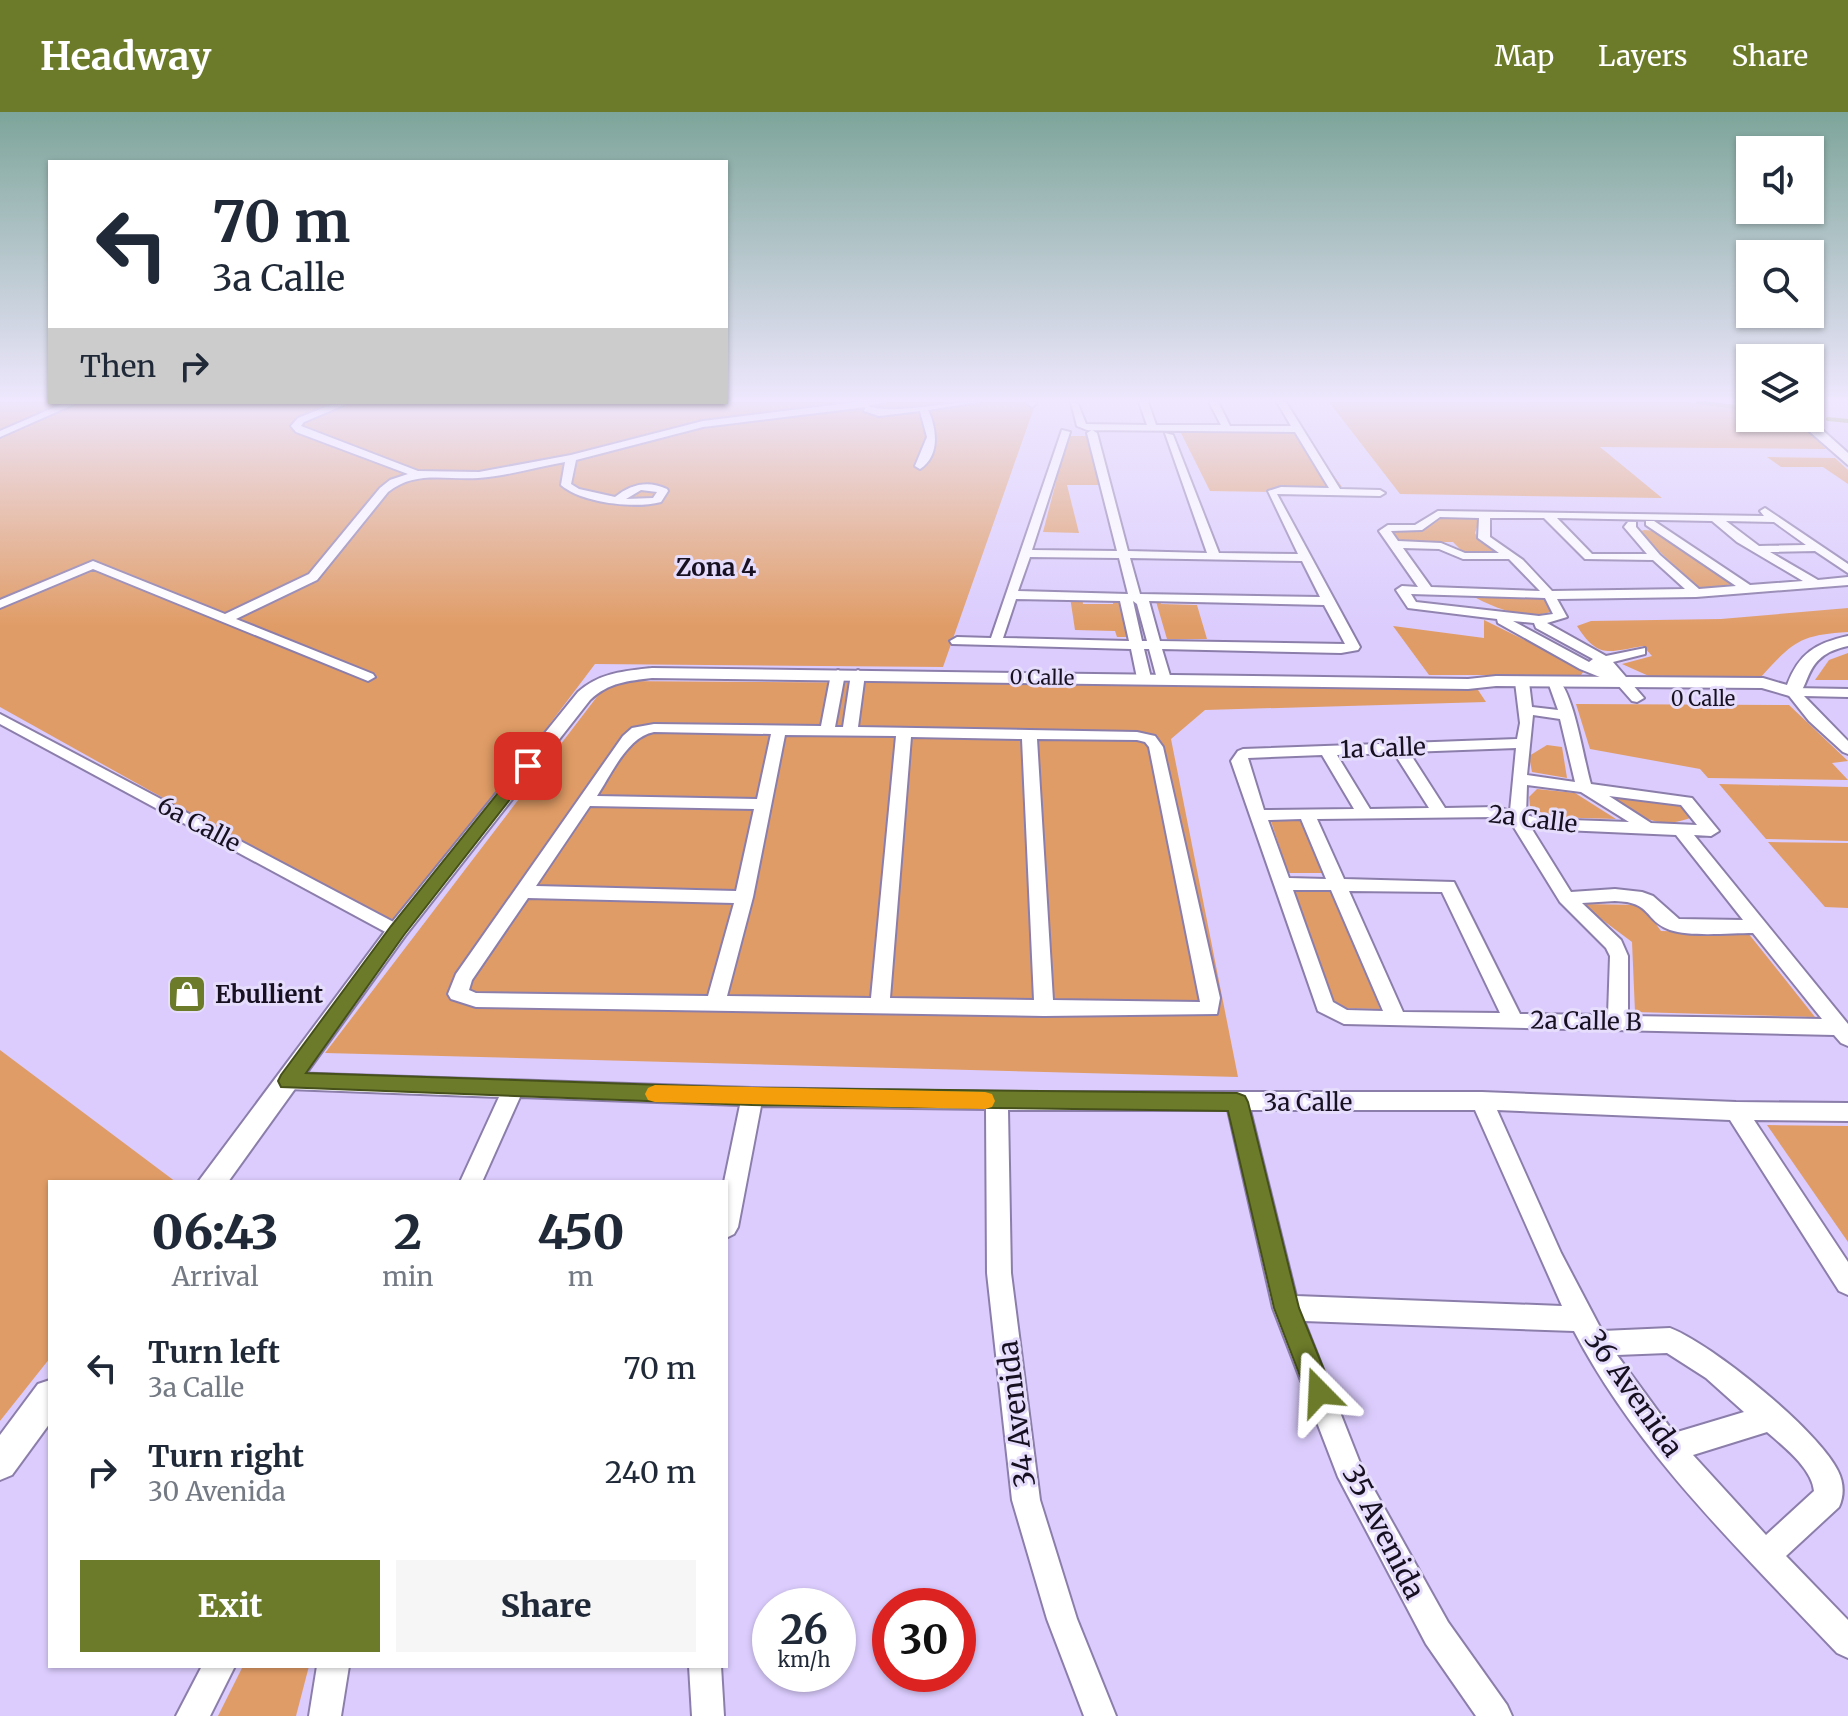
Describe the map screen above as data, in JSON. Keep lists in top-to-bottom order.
{
  "streets": {
    "street": [
      "0 Calle",
      "1a Calle",
      "2a Calle",
      "6a Calle",
      "2a Calle B",
      "3a Calle",
      "36 Avenida",
      "34 Avenida",
      "35 Avenida"
    ]
  },
  "crossings": [
    ["0 Calle", "6a Calle"],
    ["1a Calle", "2a Calle"],
    ["3a Calle", "36 Avenida"],
    ["3a Calle", "34 Avenida"],
    ["3a Calle", "35 Avenida"]
  ],
  "districts": ["Zona 4"],
  "places": {
    "shop": ["Ebullient"]
  },
  "page": {
    "header": "Headway",
    "nav": ["Map", "Layers", "Share"],
    "turn": ["70 m", "3a Calle"],
    "then": "Then",
    "eta": [
      "06:43",
      "Arrival",
      "2",
      "min",
      "450",
      "m"
    ],
    "list": [
      {
        "name": "Turn left",
        "note": "3a Calle",
        "value": "70 m"
      },
      {
        "name": "Turn right",
        "note": "30 Avenida",
        "value": "240 m"
      }
    ],
    "buttons": ["Exit", "Share"],
    "speed": "26 km/h",
    "limit": "30"
  }
}
